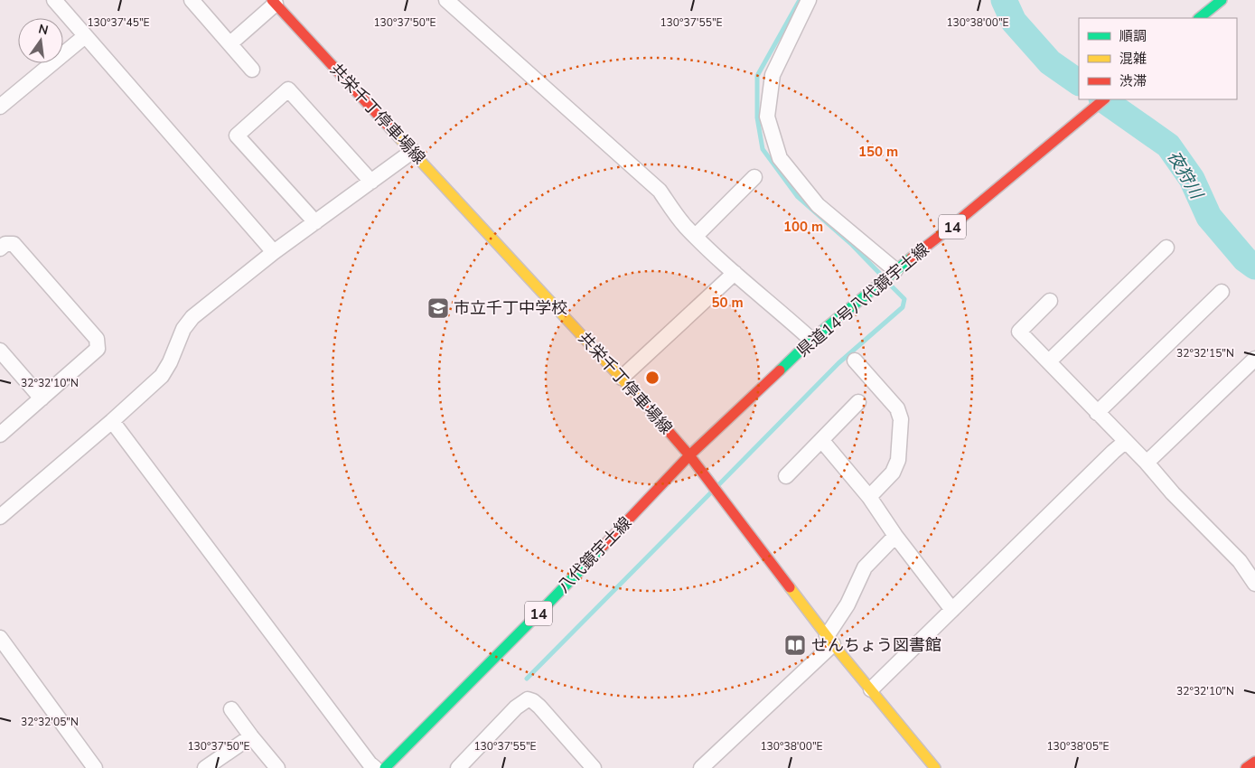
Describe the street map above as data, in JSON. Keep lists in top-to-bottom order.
{
  "streets": {
    "main road": [
      "共栄千丁停車場線",
      "14",
      "県道14号八代鏡宇土線",
      "八代鏡宇土線"
    ]
  },
  "crossings": [
    ["共栄千丁停車場線", "県道14号八代鏡宇土線"],
    ["共栄千丁停車場線", "八代鏡宇土線"],
    ["県道14号八代鏡宇土線", "八代鏡宇土線"]
  ],
  "water": ["夜狩川"],
  "places": {
    "school or university": ["市立千丁中学校"],
    "library": ["せんちょう図書館"]
  },
  "legend": ["順調", "混雑", "渋滞"],
  "north": "top",
  "coordinates": [
    "130°37'55\"E",
    "130°38'00\"E",
    "130°37'45\"E",
    "130°37'50\"E",
    "32°32'15\"N",
    "32°32'10\"N",
    "32°32'05\"N",
    "130°38'05\"E"
  ],
  "rings": ["150 m", "100 m", "50 m"]
}
